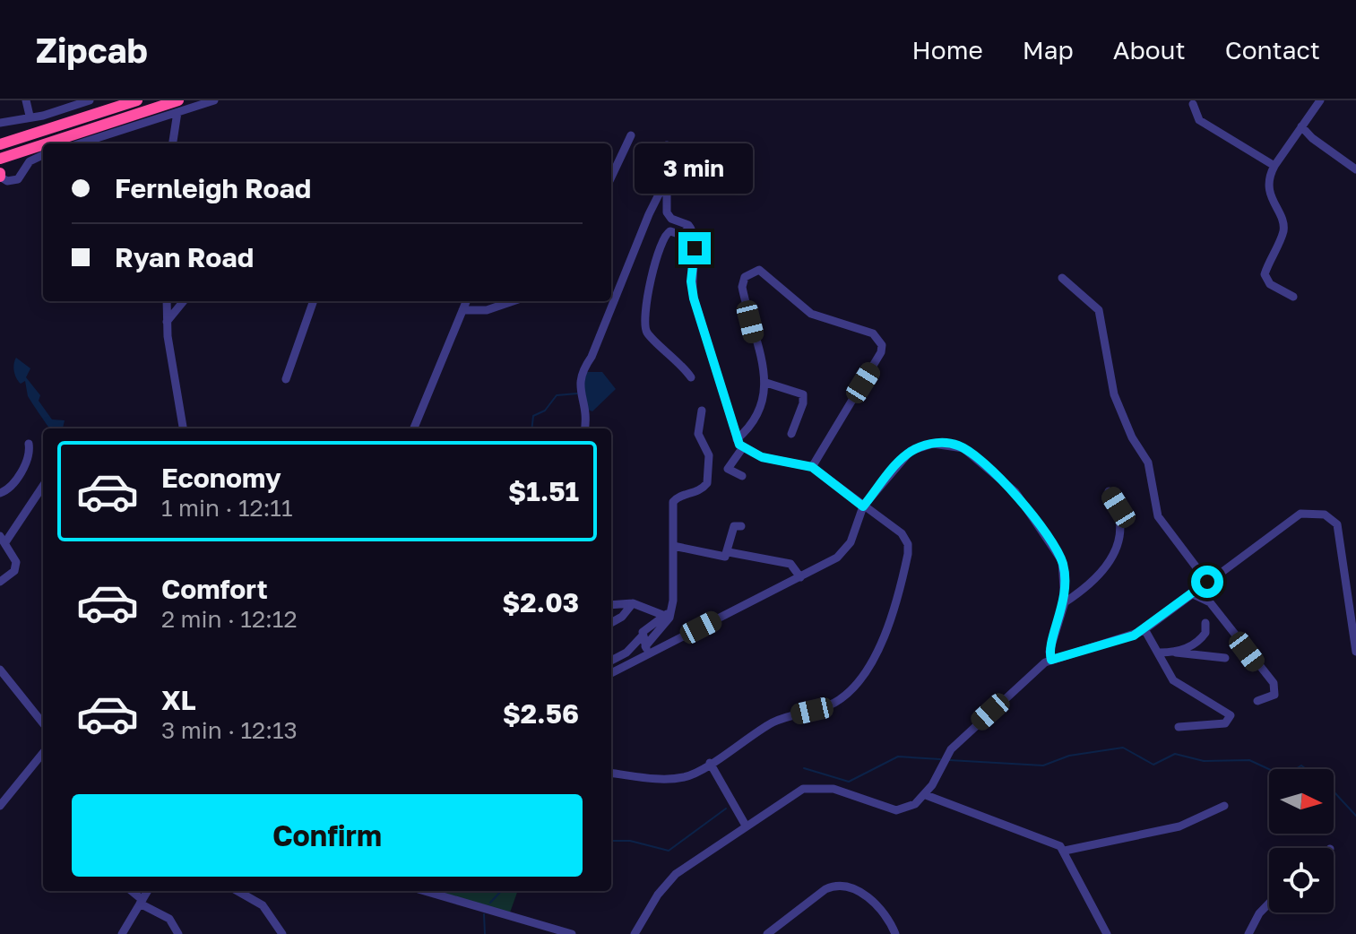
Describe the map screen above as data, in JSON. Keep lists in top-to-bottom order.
{
  "north": "right",
  "page": {
    "header": "Zipcab",
    "nav": [
      "Home",
      "Map",
      "About",
      "Contact"
    ],
    "bubble": "3 min",
    "banner": ["Fernleigh Road", "Ryan Road"],
    "list": [
      {
        "name": "Economy",
        "note": "1 min · 12:11",
        "value": "$1.51"
      },
      {
        "name": "Comfort",
        "note": "2 min · 12:12",
        "value": "$2.03"
      },
      {
        "name": "XL",
        "note": "3 min · 12:13",
        "value": "$2.56"
      }
    ],
    "buttons": "Confirm"
  }
}
